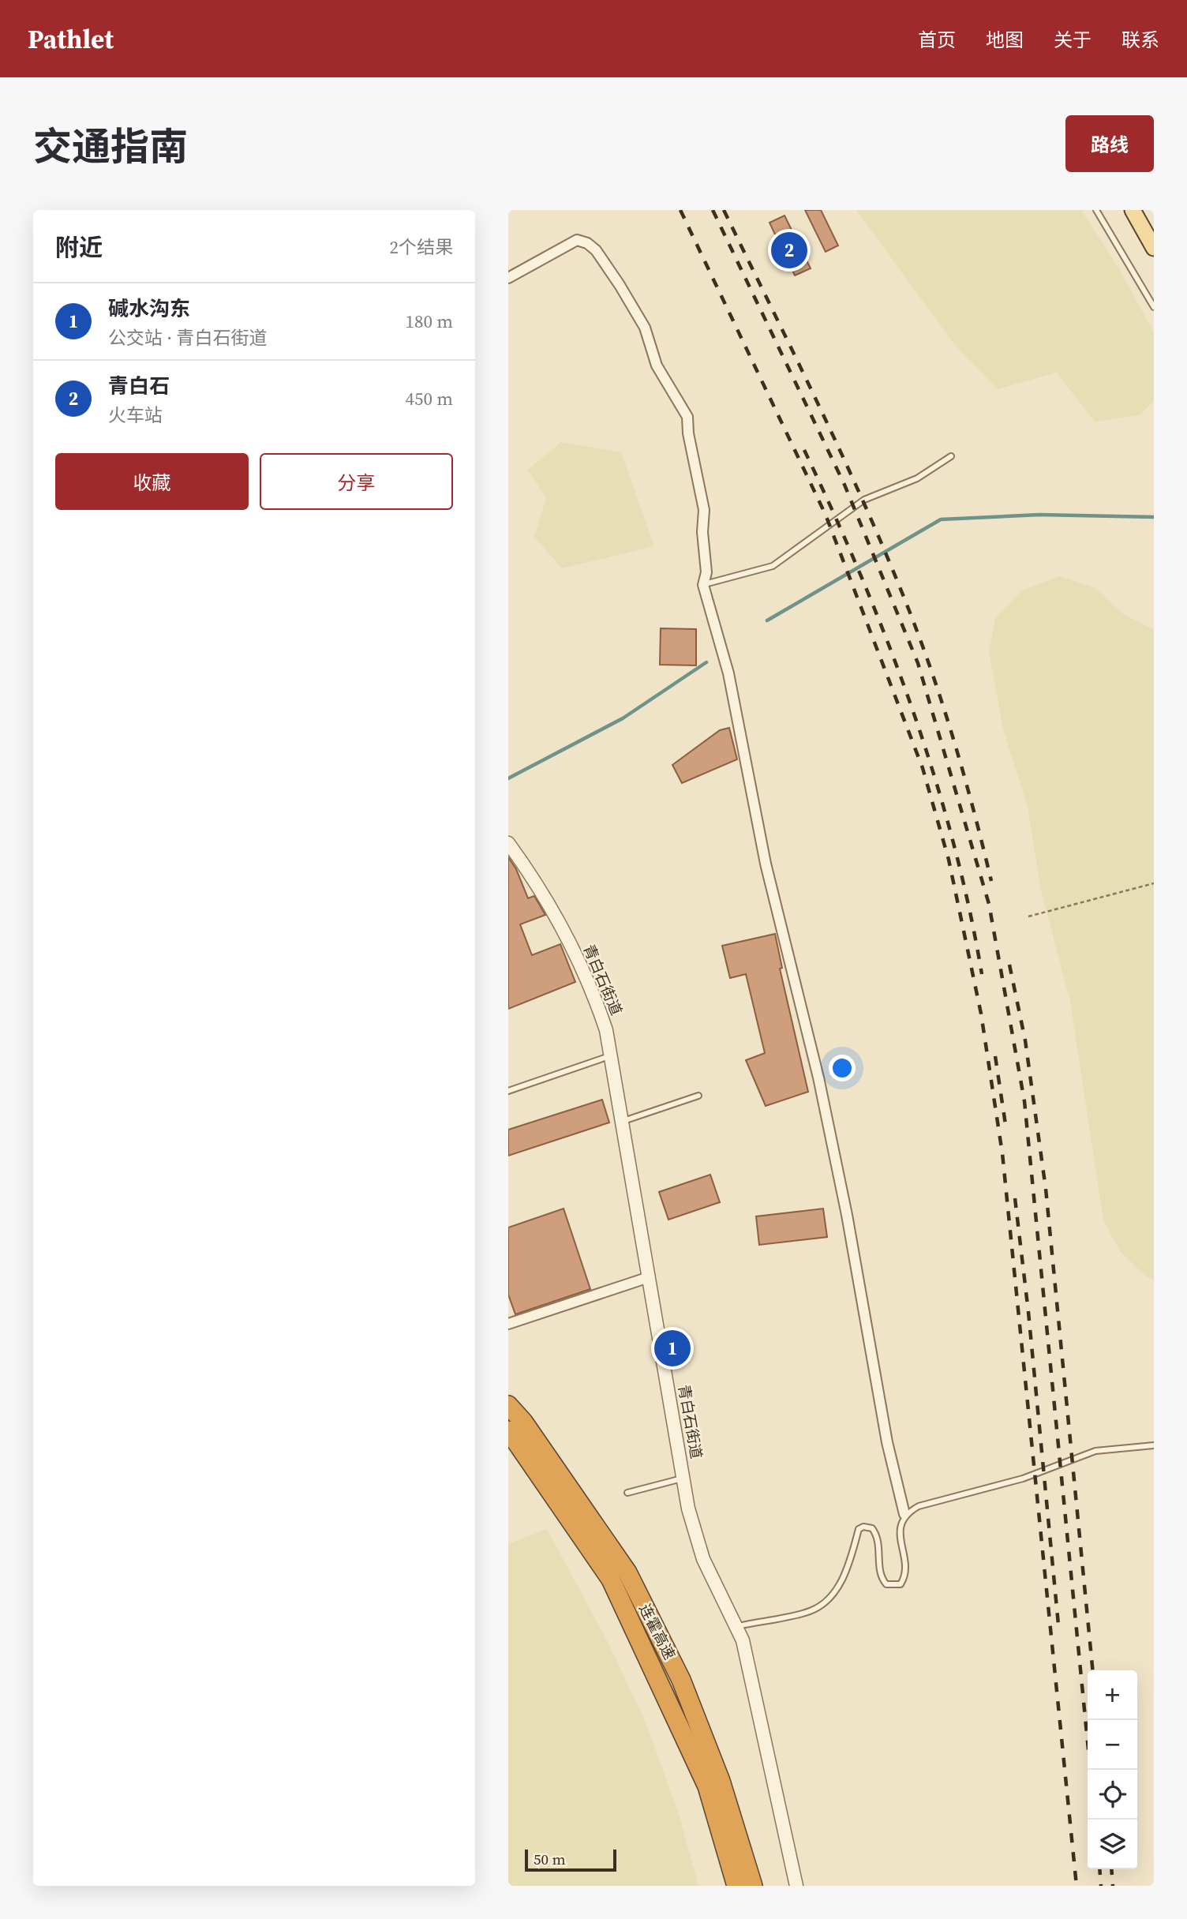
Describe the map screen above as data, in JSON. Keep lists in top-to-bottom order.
{
  "streets": {
    "highway": ["连霍高速"],
    "street": ["青白石街道"]
  },
  "scale_bar": "50 m",
  "page": {
    "header": "Pathlet",
    "nav": [
      "首页",
      "地图",
      "关于",
      "联系"
    ],
    "title": "交通指南",
    "buttons": [
      "路线",
      ["收藏", "分享"]
    ],
    "heading": ["附近", "2个结果"],
    "pins": ["2", "1"],
    "list": [
      {
        "mark": "1",
        "name": "碱水沟东",
        "note": "公交站 · 青白石街道",
        "value": "180 m"
      },
      {
        "mark": "2",
        "name": "青白石",
        "note": "火车站",
        "value": "450 m"
      }
    ],
    "map_buttons": ["+", "−"],
    "scale": "50 m"
  }
}
